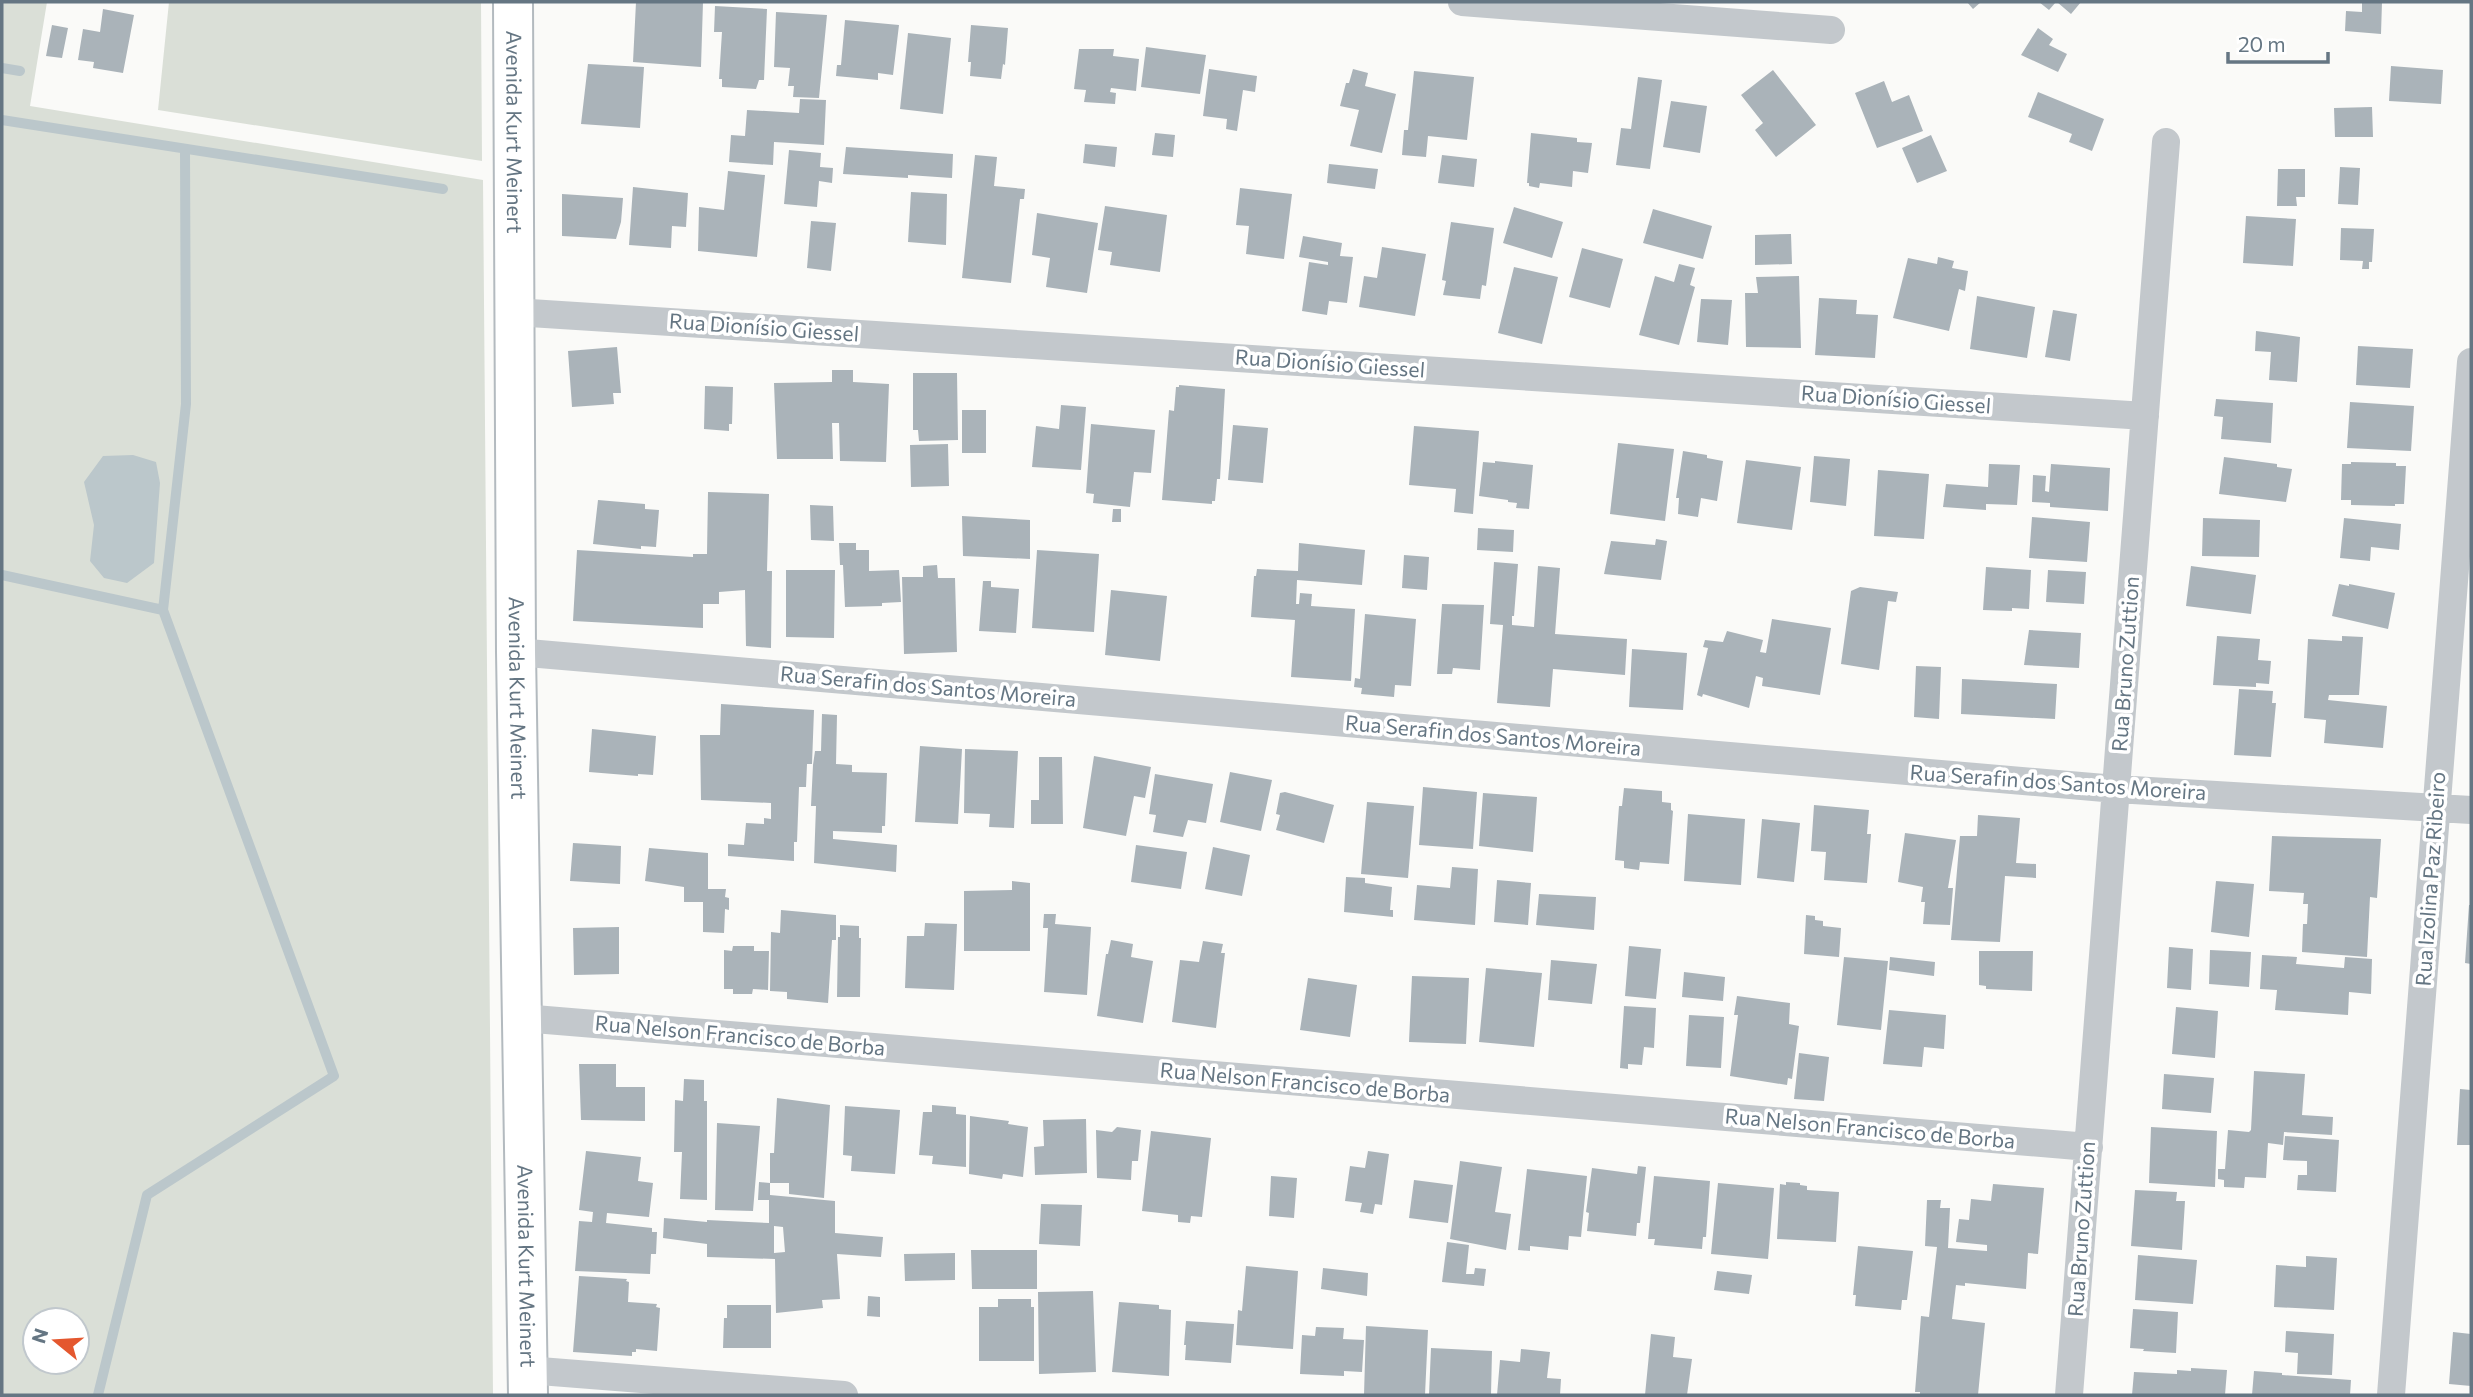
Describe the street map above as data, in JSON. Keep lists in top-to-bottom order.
{
  "streets": {
    "main road": ["Avenida Kurt Meinert"],
    "street": [
      "Rua Dionísio Giessel",
      "Rua Bruno Zuttion",
      "Rua Serafin dos Santos Moreira",
      "Rua Izolina Paz Ribeiro",
      "Rua Nelson Francisco de Borba"
    ]
  },
  "crossings": [
    ["Avenida Kurt Meinert", "Rua Dionísio Giessel"],
    ["Avenida Kurt Meinert", "Rua Serafin dos Santos Moreira"],
    ["Avenida Kurt Meinert", "Rua Nelson Francisco de Borba"],
    ["Rua Dionísio Giessel", "Rua Bruno Zuttion"],
    ["Rua Bruno Zuttion", "Rua Serafin dos Santos Moreira"],
    ["Rua Bruno Zuttion", "Rua Nelson Francisco de Borba"],
    ["Rua Serafin dos Santos Moreira", "Rua Izolina Paz Ribeiro"]
  ],
  "scale_bar": "20 m",
  "north": "left"
}
